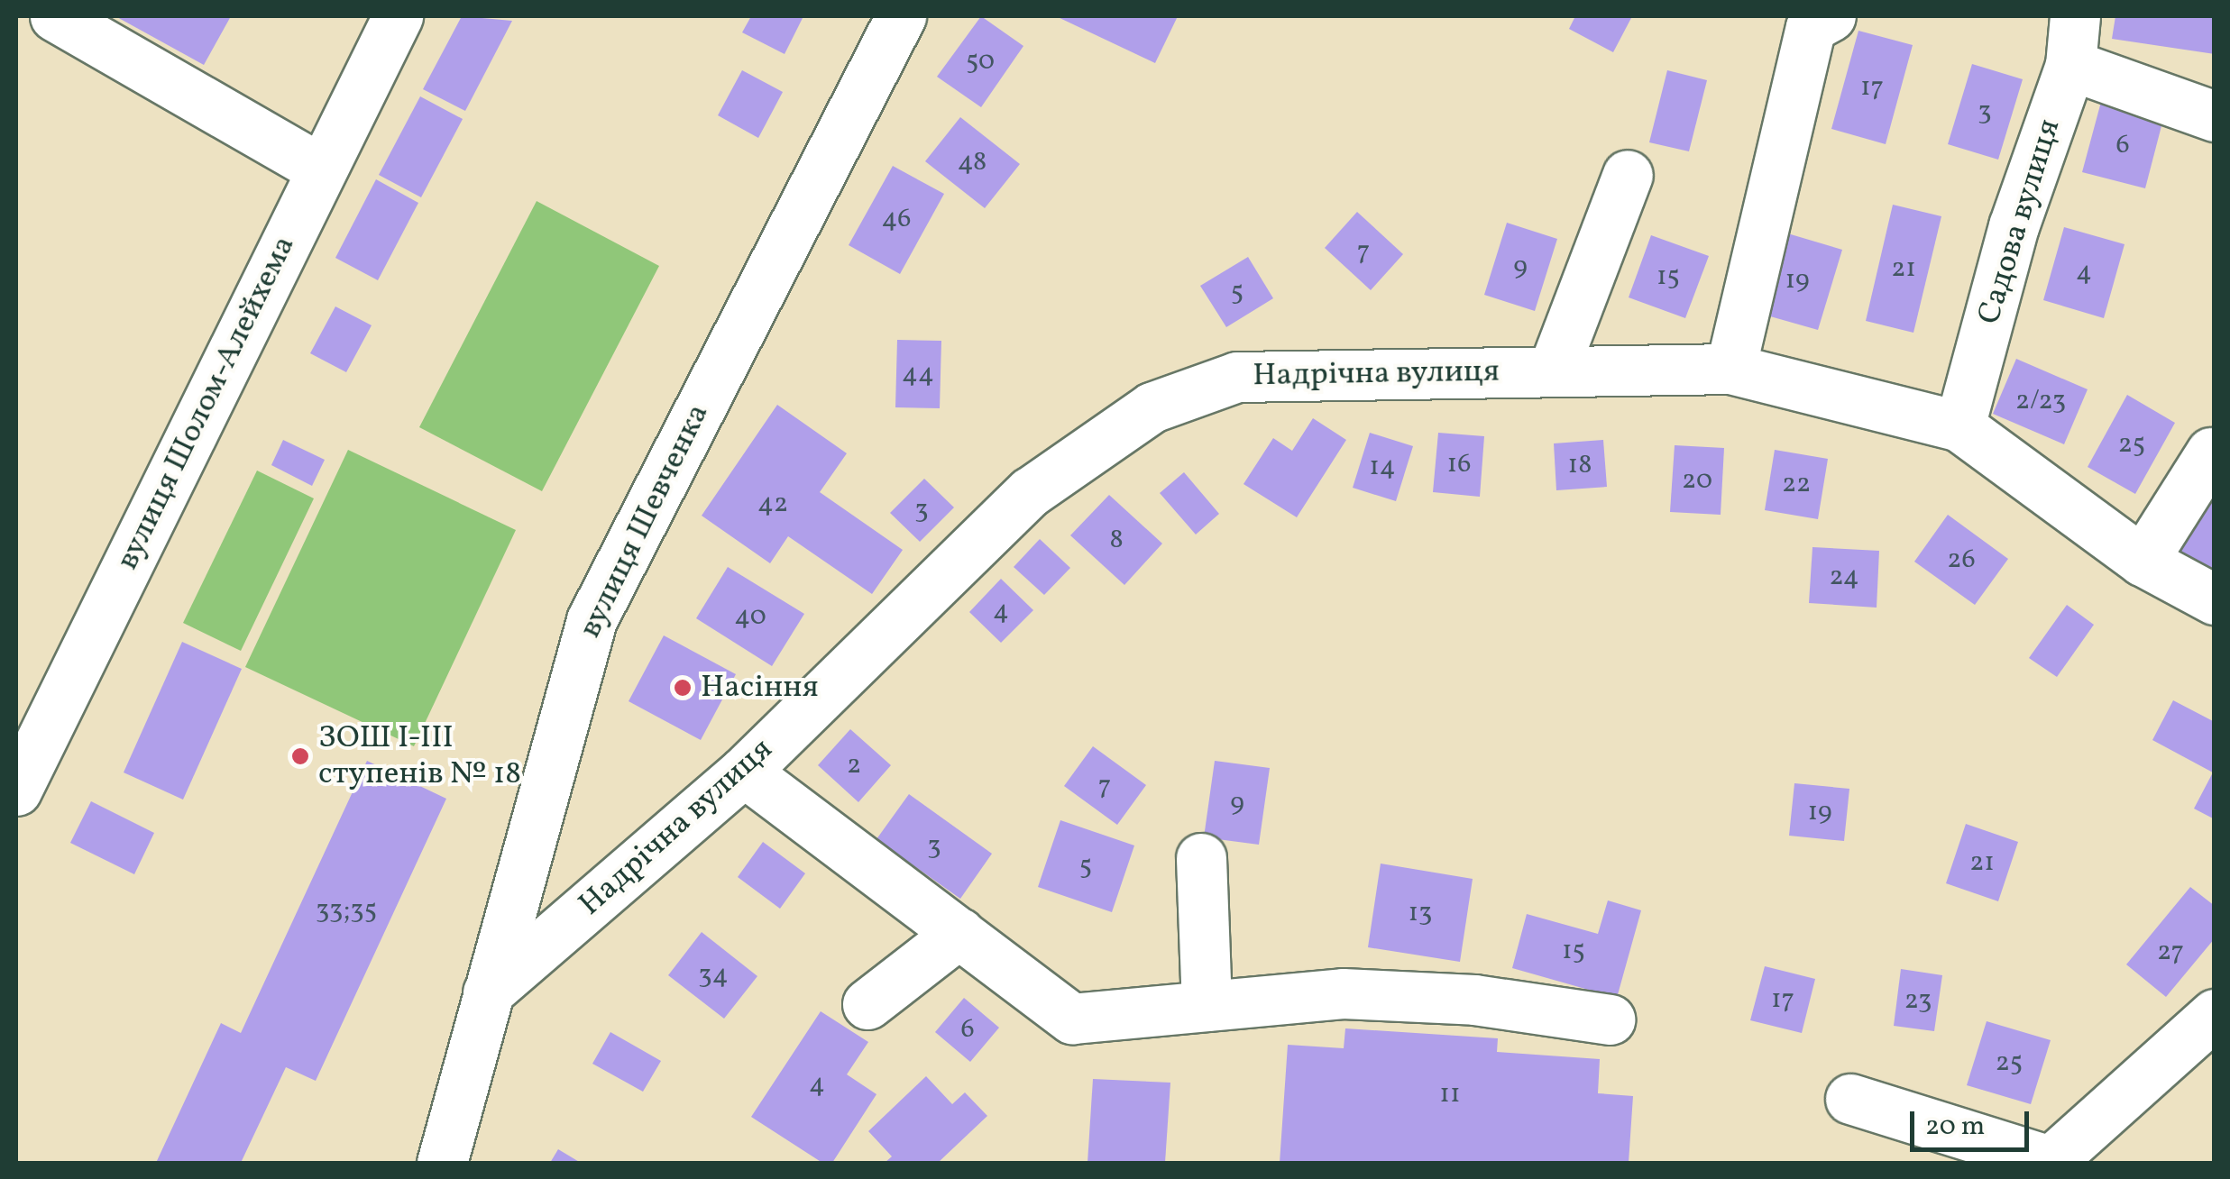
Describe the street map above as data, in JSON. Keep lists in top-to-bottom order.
{
  "streets": {
    "street": [
      "Садова вулиця",
      "Надрічна вулиця",
      "вулиця Шолом-Алейхема",
      "вулиця Шевченка"
    ]
  },
  "crossings": [
    ["Садова вулиця", "Надрічна вулиця"],
    ["Надрічна вулиця", "вулиця Шевченка"]
  ],
  "places": ["Насіння", "ЗОШ І-ІІІ ступенів № 18"],
  "house_numbers": [
    "50",
    "17",
    "3",
    "6",
    "48",
    "46",
    "7",
    "9",
    "21",
    "4",
    "15",
    "19",
    "5",
    "44",
    "2/23",
    "25",
    "16",
    "18",
    "14",
    "20",
    "22",
    "42",
    "3",
    "8",
    "26",
    "24",
    "4",
    "40",
    "2",
    "7",
    "9",
    "19",
    "3",
    "21",
    "5",
    "33;35",
    "13",
    "15",
    "27",
    "34",
    "17",
    "23",
    "6",
    "25",
    "4",
    "11"
  ],
  "scale_bar": "20 m"
}
